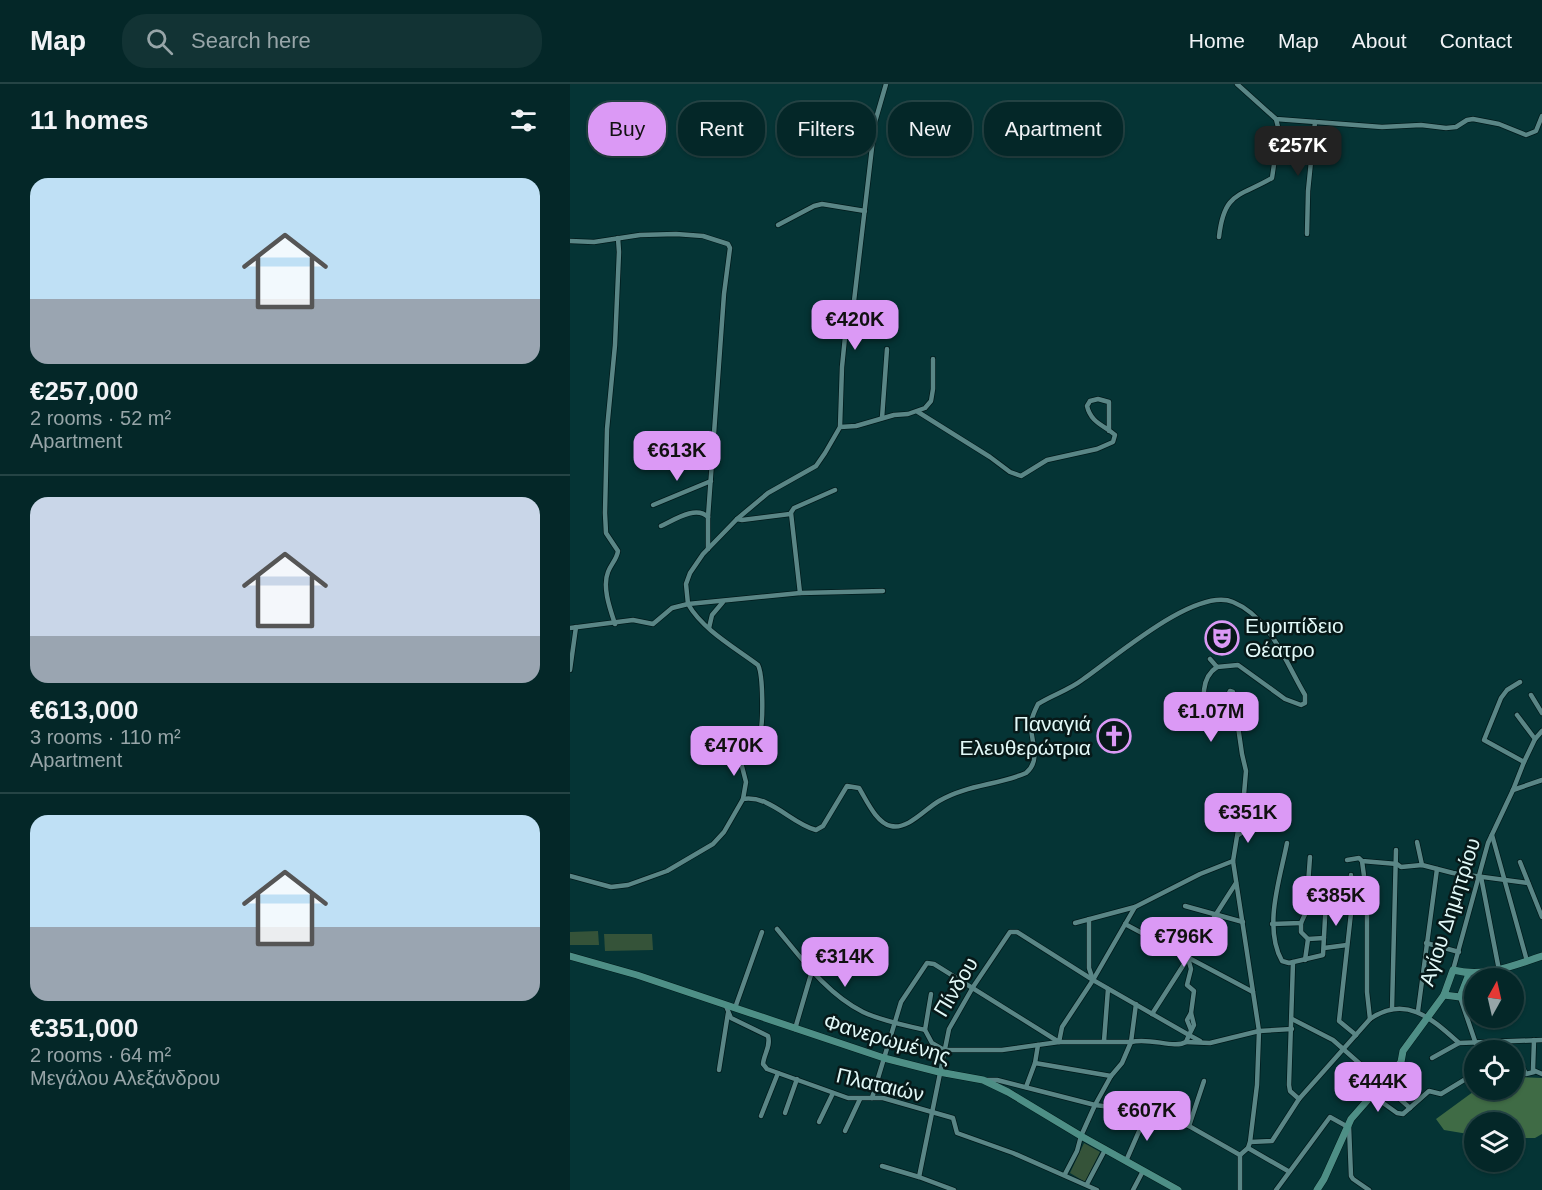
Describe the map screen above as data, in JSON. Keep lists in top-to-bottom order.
{
  "streets": {
    "main road": ["Αγίου Δημητρίου", "Φανερωμένης"],
    "street": ["Πίνδου", "Πλαταιών"]
  },
  "crossings": [
    ["Πίνδου", "Φανερωμένης"],
    ["Πίνδου", "Πλαταιών"]
  ],
  "places": {
    "theatre": ["Ευριπίδειο Θέατρο"],
    "church": ["Παναγιά Ελευθερώτρια"]
  },
  "north": "top",
  "page": {
    "header": "Map",
    "search": "Search here",
    "nav": [
      "Home",
      "Map",
      "About",
      "Contact"
    ],
    "heading": "11 homes",
    "chip": [
      "Buy",
      "Rent",
      "Filters",
      "New",
      "Apartment"
    ],
    "price": [
      "€257K",
      "€420K",
      "€613K",
      "€1.07M",
      "€470K",
      "€351K",
      "€385K",
      "€796K",
      "€314K",
      "€444K",
      "€607K"
    ],
    "list": [
      {
        "name": "€257,000",
        "note": "2 rooms · 52 m² · Apartment"
      },
      {
        "name": "€613,000",
        "note": "3 rooms · 110 m² · Apartment"
      },
      {
        "name": "€351,000",
        "note": "2 rooms · 64 m² · Μεγάλου Αλεξάνδρου"
      }
    ]
  }
}
